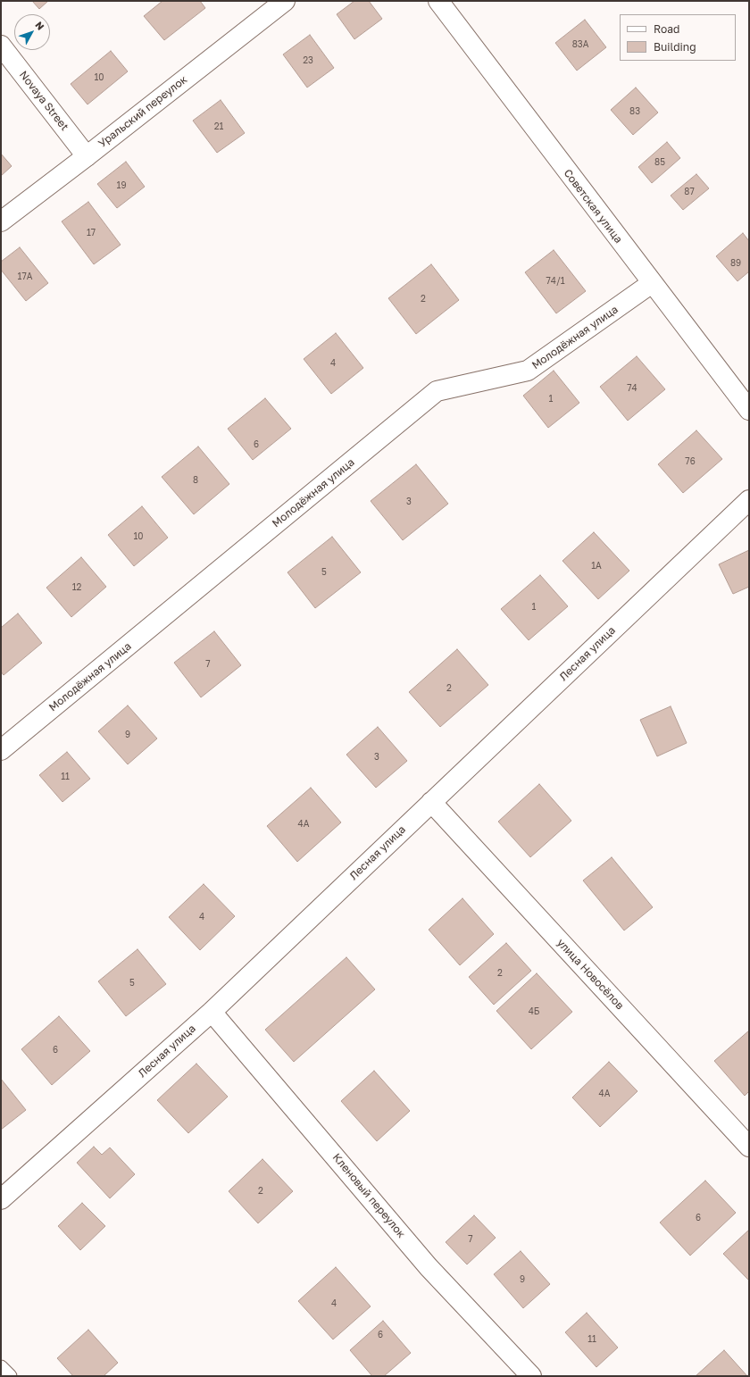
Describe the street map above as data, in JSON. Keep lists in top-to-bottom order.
{
  "streets": {
    "street": [
      "Novaya Street",
      "Уральский переулок",
      "Советская улица",
      "Молодёжная улица",
      "Лесная улица",
      "улица Новосёлов",
      "Кленовый переулок"
    ]
  },
  "crossings": [
    ["Novaya Street", "Уральский переулок"],
    ["Советская улица", "Молодёжная улица"],
    ["Лесная улица", "улица Новосёлов"],
    ["Лесная улица", "Кленовый переулок"]
  ],
  "house_numbers": [
    "83А",
    "23",
    "10",
    "83",
    "21",
    "85",
    "19",
    "87",
    "17",
    "89",
    "17А",
    "74/1",
    "2",
    "4",
    "74",
    "1",
    "6",
    "76",
    "8",
    "3",
    "10",
    "1А",
    "5",
    "12",
    "1",
    "7",
    "2",
    "9",
    "3",
    "11",
    "4А",
    "4",
    "2",
    "5",
    "4Б",
    "6",
    "4А",
    "2",
    "6",
    "7",
    "9",
    "4",
    "6",
    "11"
  ],
  "legend": ["Road", "Building"],
  "north": "top right"
}
